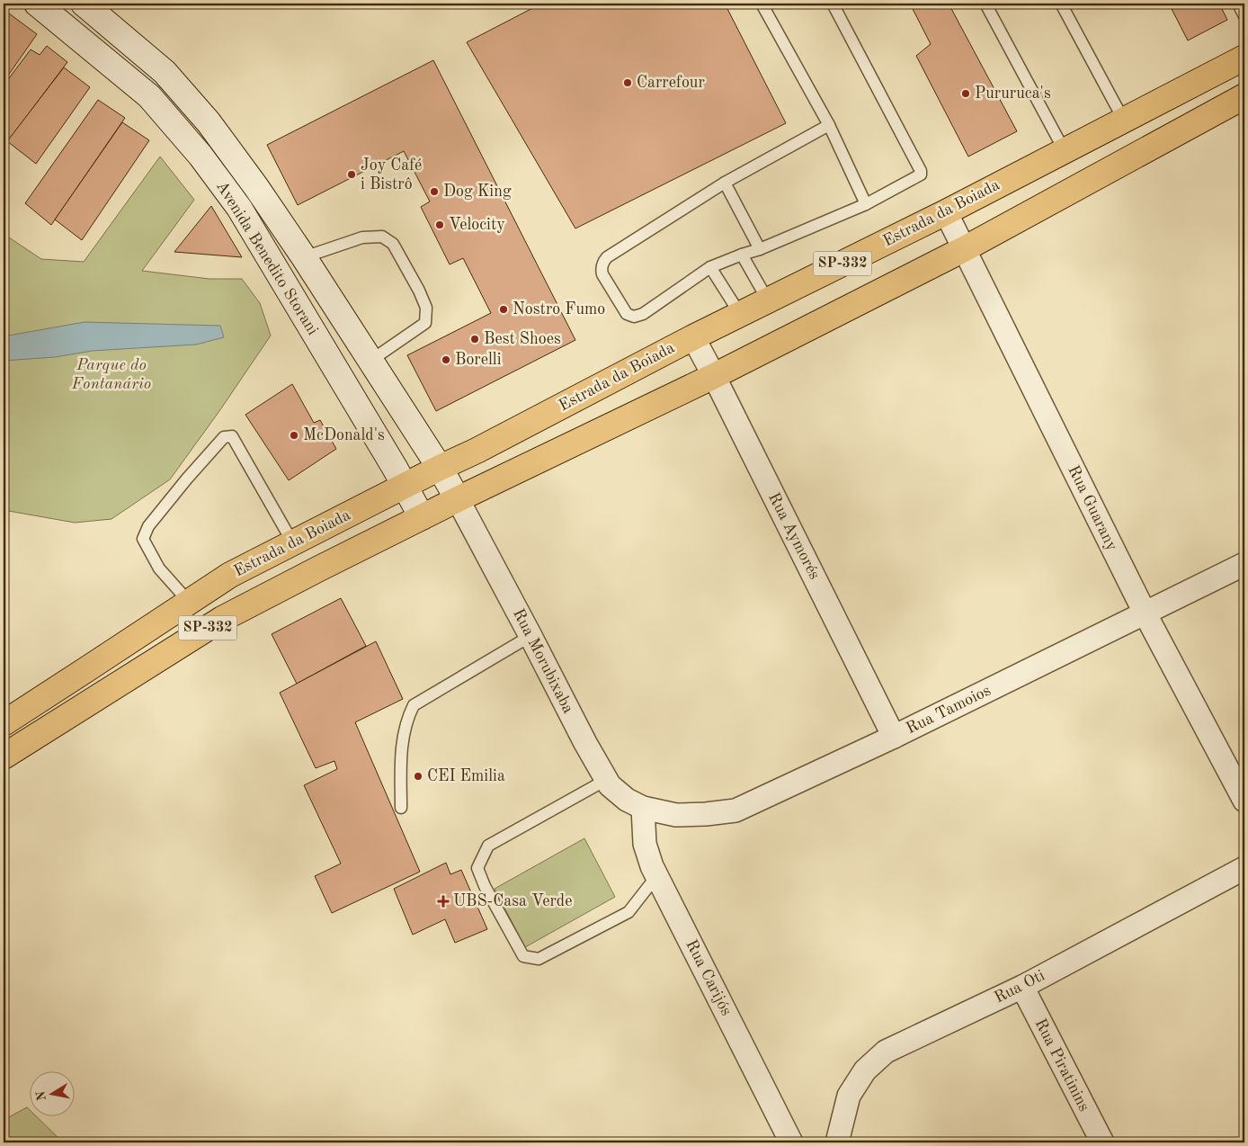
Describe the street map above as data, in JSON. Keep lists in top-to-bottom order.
{
  "streets": {
    "main road": ["Estrada da Boiada", "Avenida Benedito Storani", "SP-332"],
    "street": [
      "Rua Guarany",
      "Rua Aymorés",
      "Rua Morubixaba",
      "Rua Tamoios",
      "Rua Carijós",
      "Rua Oti",
      "Rua Piratinins"
    ]
  },
  "crossings": [
    ["Estrada da Boiada", "Avenida Benedito Storani"],
    ["Estrada da Boiada", "Rua Guarany"],
    ["Estrada da Boiada", "Rua Aymorés"],
    ["Avenida Benedito Storani", "SP-332"],
    ["Avenida Benedito Storani", "Rua Morubixaba"],
    ["SP-332", "Rua Guarany"],
    ["SP-332", "Rua Aymorés"],
    ["SP-332", "Rua Morubixaba"],
    ["Rua Guarany", "Rua Tamoios"],
    ["Rua Aymorés", "Rua Tamoios"],
    ["Rua Morubixaba", "Rua Tamoios"],
    ["Rua Morubixaba", "Rua Carijós"],
    ["Rua Tamoios", "Rua Carijós"],
    ["Rua Oti", "Rua Piratinins"]
  ],
  "parks": ["Parque do Fontanário"],
  "places": {
    "other": [
      "Carrefour",
      "Pururuca's",
      "Joy Café i Bistrô",
      "Dog King",
      "Velocity",
      "Nostro Fumo",
      "Best Shoes",
      "Borelli",
      "McDonald's",
      "CEI Emilia"
    ],
    "health": ["UBS-Casa Verde"]
  },
  "north": "left"
}
